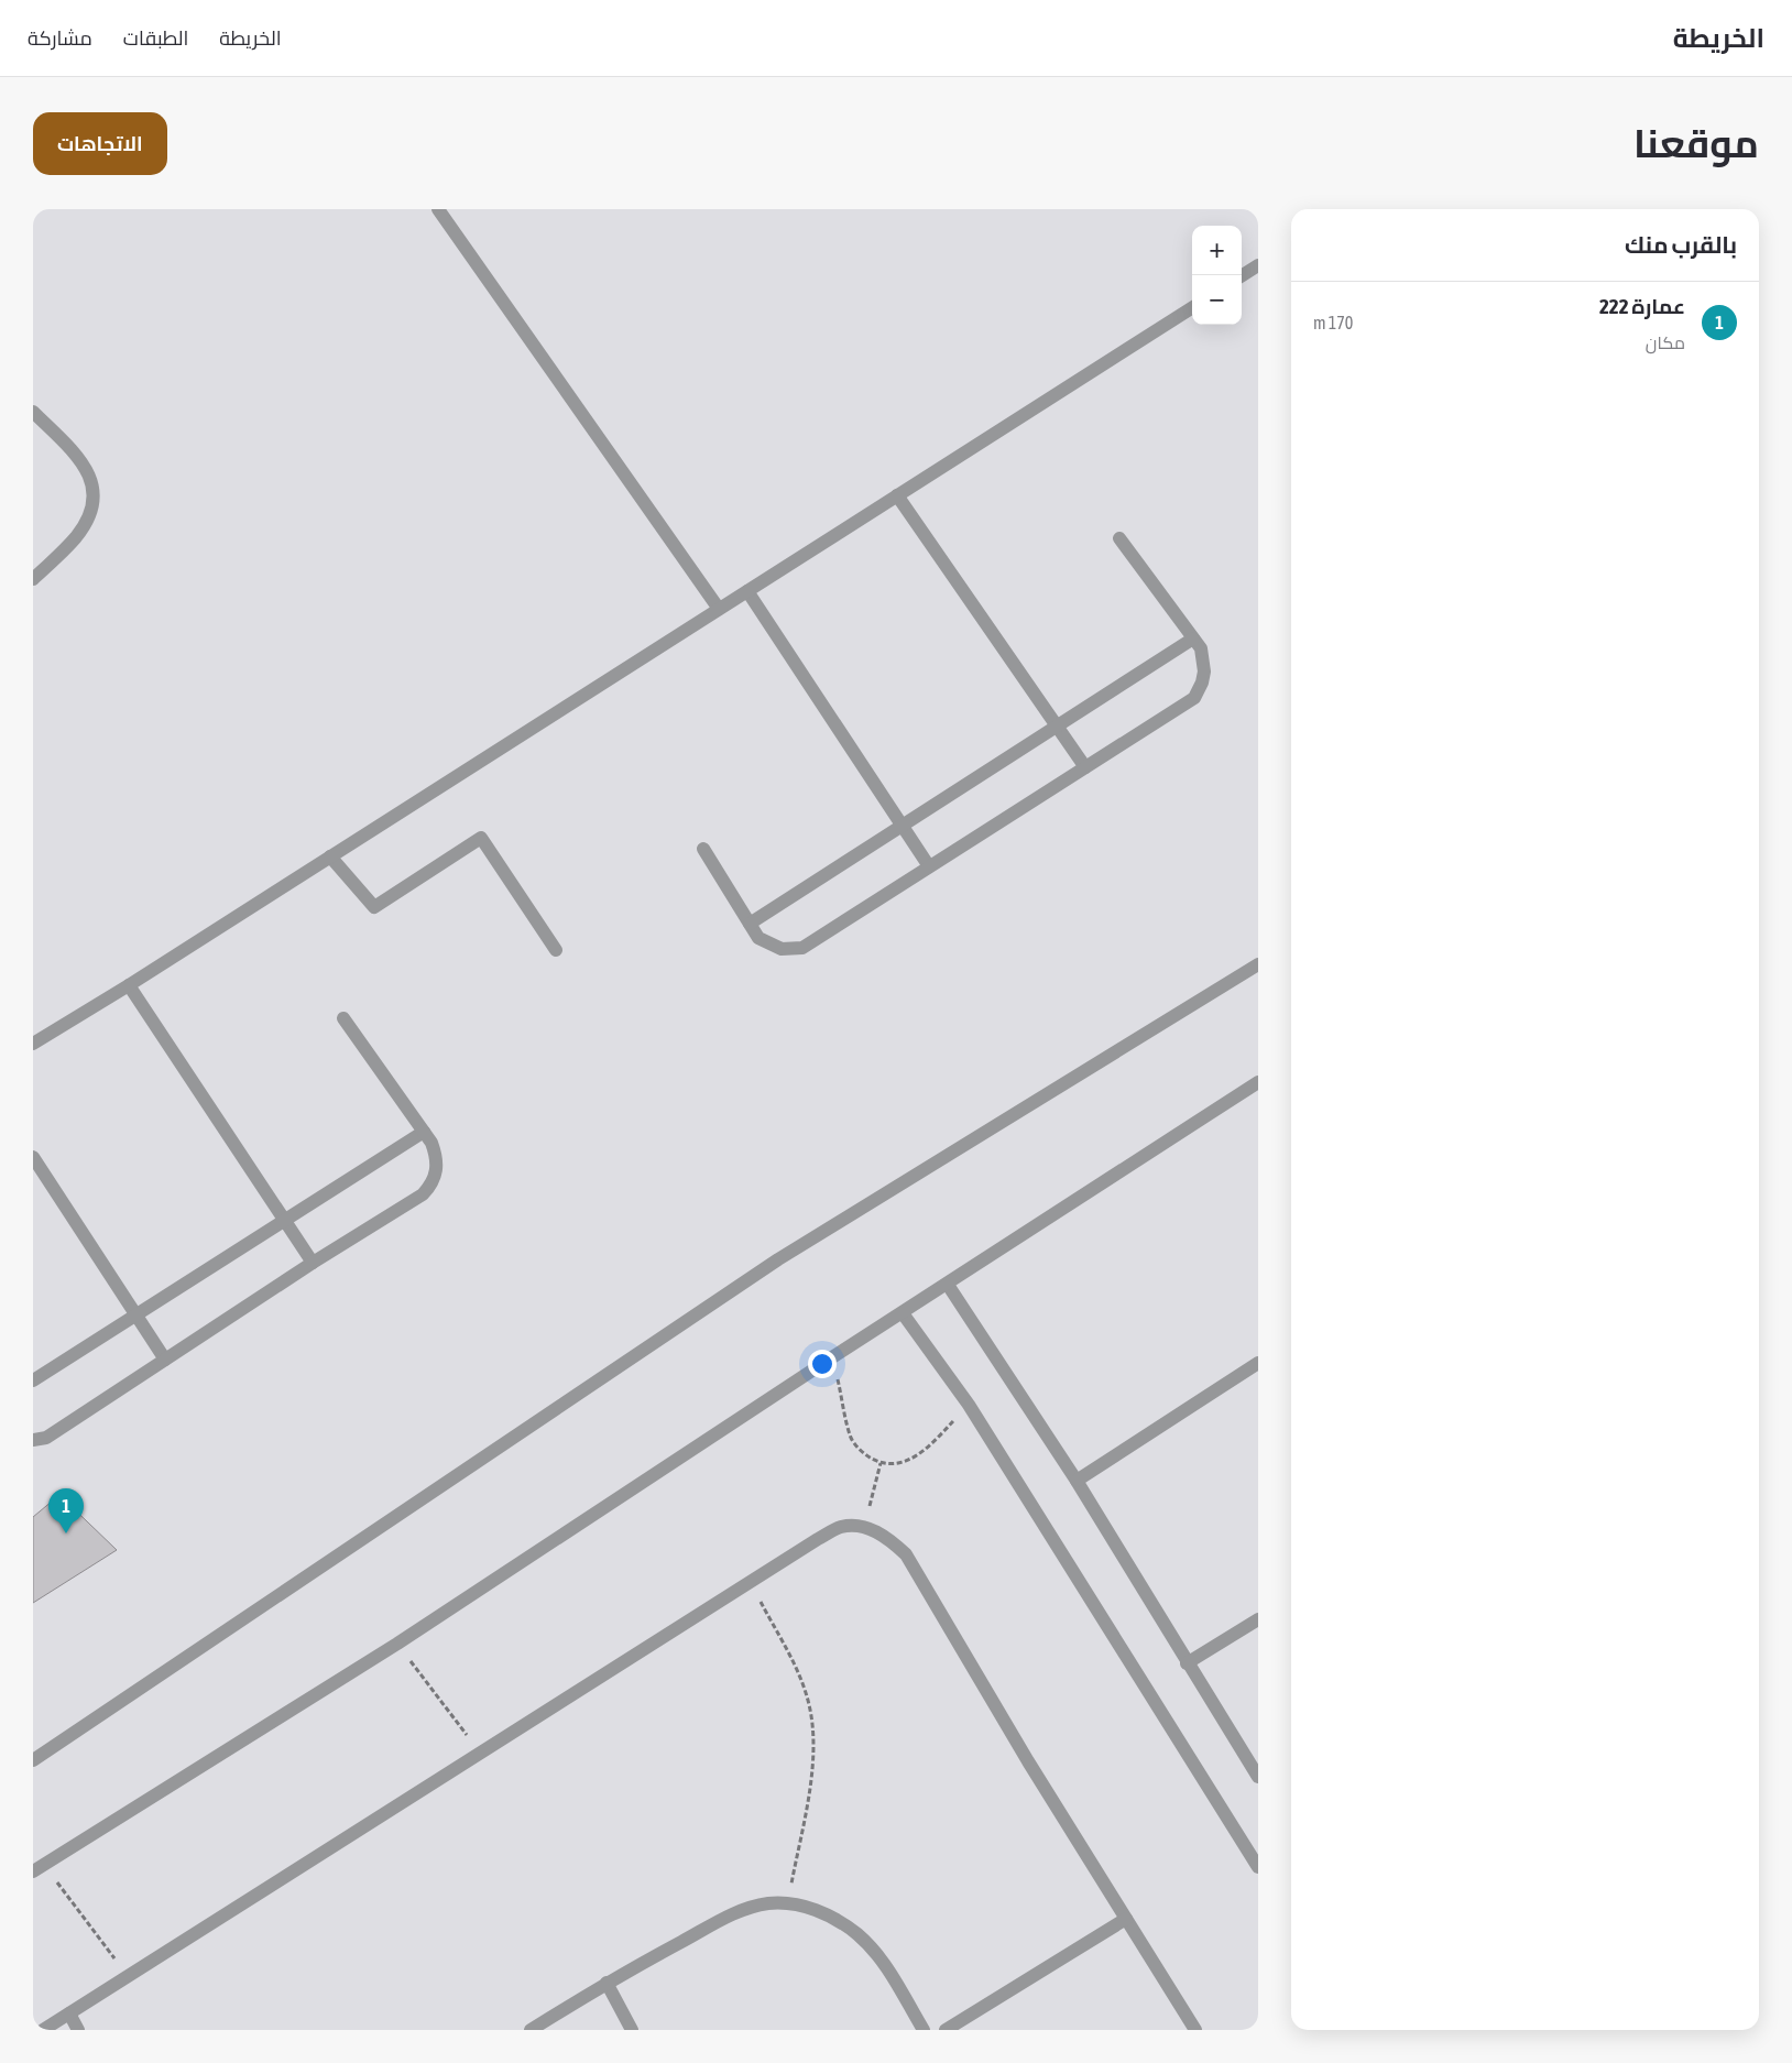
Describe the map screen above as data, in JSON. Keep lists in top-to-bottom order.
{
  "page": {
    "header": "الخريطة",
    "nav": ["الخريطة", "الطبقات", "مشاركة"],
    "title": "موقعنا",
    "buttons": "الاتجاهات",
    "heading": "بالقرب منك",
    "map_buttons": ["+", "−"],
    "list": [
      {
        "mark": "1",
        "name": "عمارة 222",
        "note": "مكان",
        "value": "170 m"
      }
    ],
    "pins": "1"
  }
}
